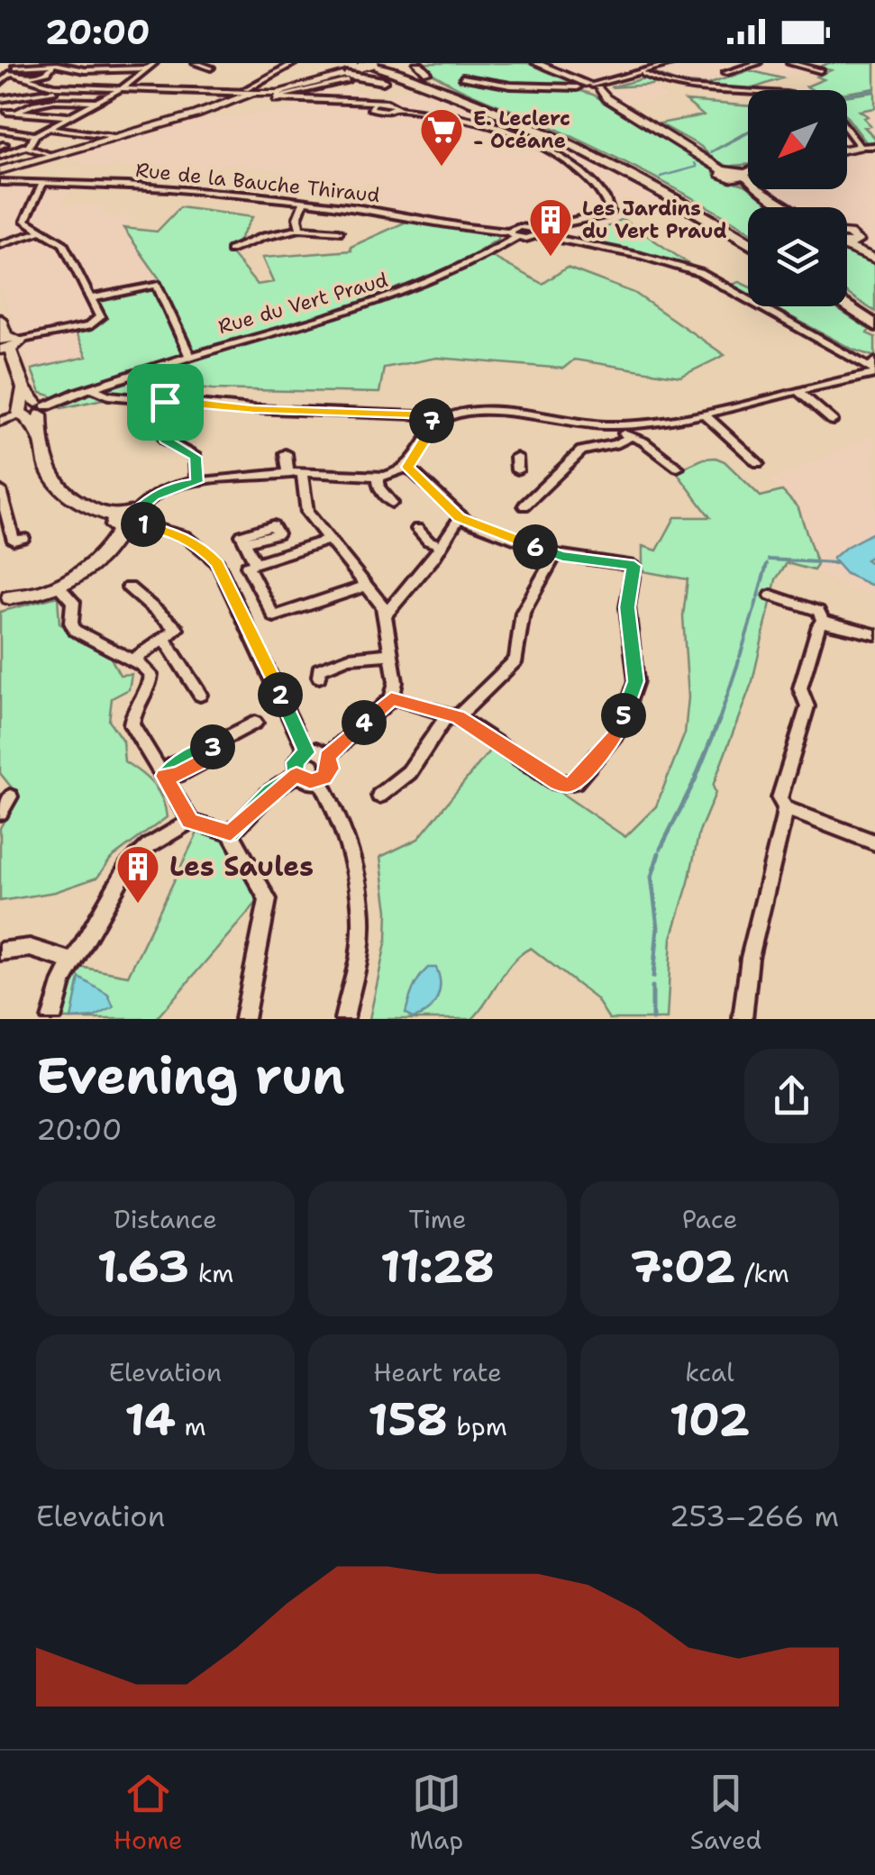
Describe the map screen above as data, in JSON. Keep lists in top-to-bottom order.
{
  "streets": {
    "street": ["Rue de la Bauche Thiraud", "Rue du Vert Praud"]
  },
  "crossings": [
    ["Rue de la Bauche Thiraud", "Rue du Vert Praud"]
  ],
  "places": {
    "supermarket": ["E. Leclerc - Océane"],
    "building": ["Les Jardins du Vert Praud", "Les Saules"]
  },
  "north": "bottom left",
  "page": {
    "status": "20:00",
    "pins": [
      "7",
      "1",
      "6",
      "2",
      "5",
      "4",
      "3"
    ],
    "heading": ["Evening run", "20:00"],
    "stats": [
      ["Distance", "1.63 km"],
      ["Time", "11:28"],
      ["Pace", "7:02 /km"],
      ["Elevation", "14 m"],
      ["Heart rate", "158 bpm"],
      ["kcal", "102"]
    ],
    "chart": ["Elevation", "253–266 m"],
    "tabs": ["Home", "Map", "Saved"]
  }
}
